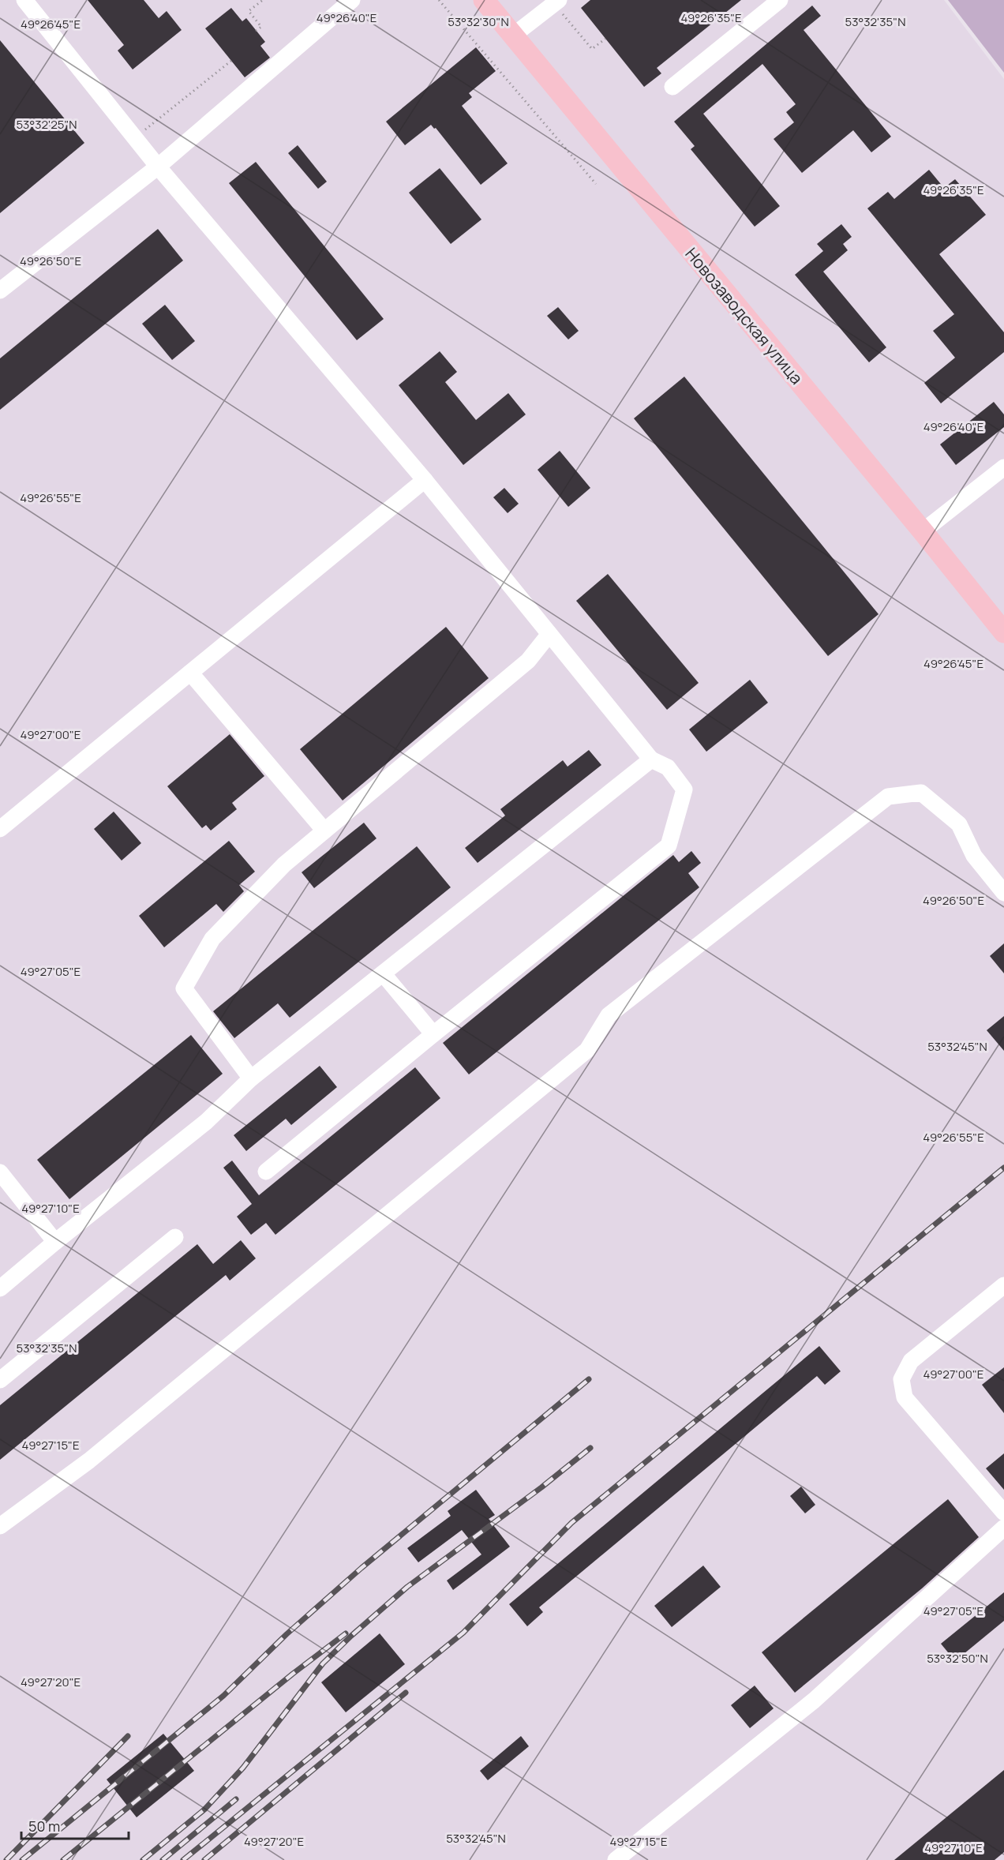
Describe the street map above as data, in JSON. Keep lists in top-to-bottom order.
{
  "streets": {
    "main road": ["Новозаводская улица"]
  },
  "scale_bar": "50 m",
  "coordinates": [
    "49°26'40\"E",
    "49°26'35\"E",
    "53°32'30\"N",
    "53°32'35\"N",
    "49°26'45\"E",
    "53°32'25\"N",
    "49°26'50\"E",
    "49°26'55\"E",
    "49°27'00\"E",
    "49°27'05\"E",
    "53°32'45\"N",
    "49°27'10\"E",
    "49°27'15\"E",
    "53°32'50\"N",
    "49°27'20\"E"
  ]
}
